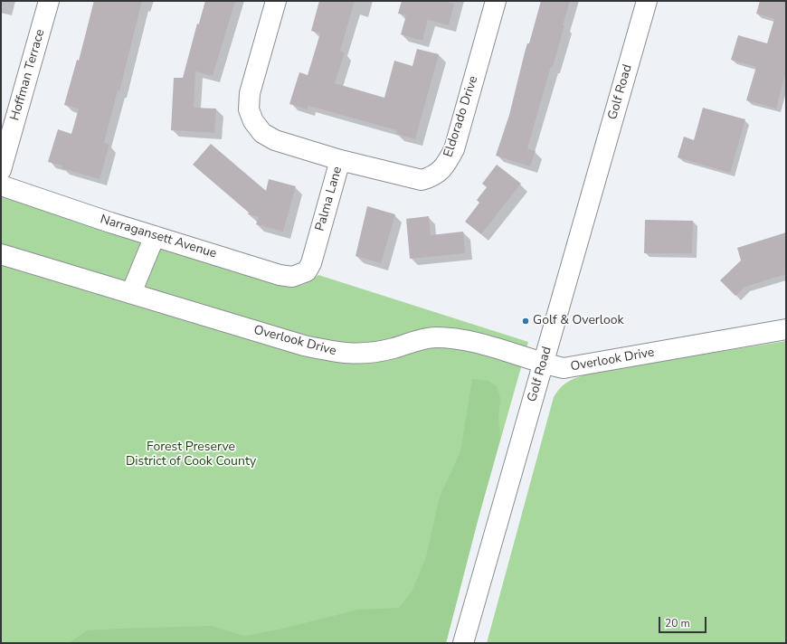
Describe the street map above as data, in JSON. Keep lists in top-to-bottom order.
{
  "streets": {
    "street": [
      "Hoffman Terrace",
      "Golf Road",
      "Eldorado Drive",
      "Palma Lane",
      "Narragansett Avenue",
      "Overlook Drive"
    ]
  },
  "crossings": [
    ["Golf Road", "Overlook Drive"],
    ["Eldorado Drive", "Palma Lane"],
    ["Palma Lane", "Narragansett Avenue"]
  ],
  "parks": ["Forest Preserve District of Cook County"],
  "places": ["Golf & Overlook"],
  "scale_bar": "20 m"
}
